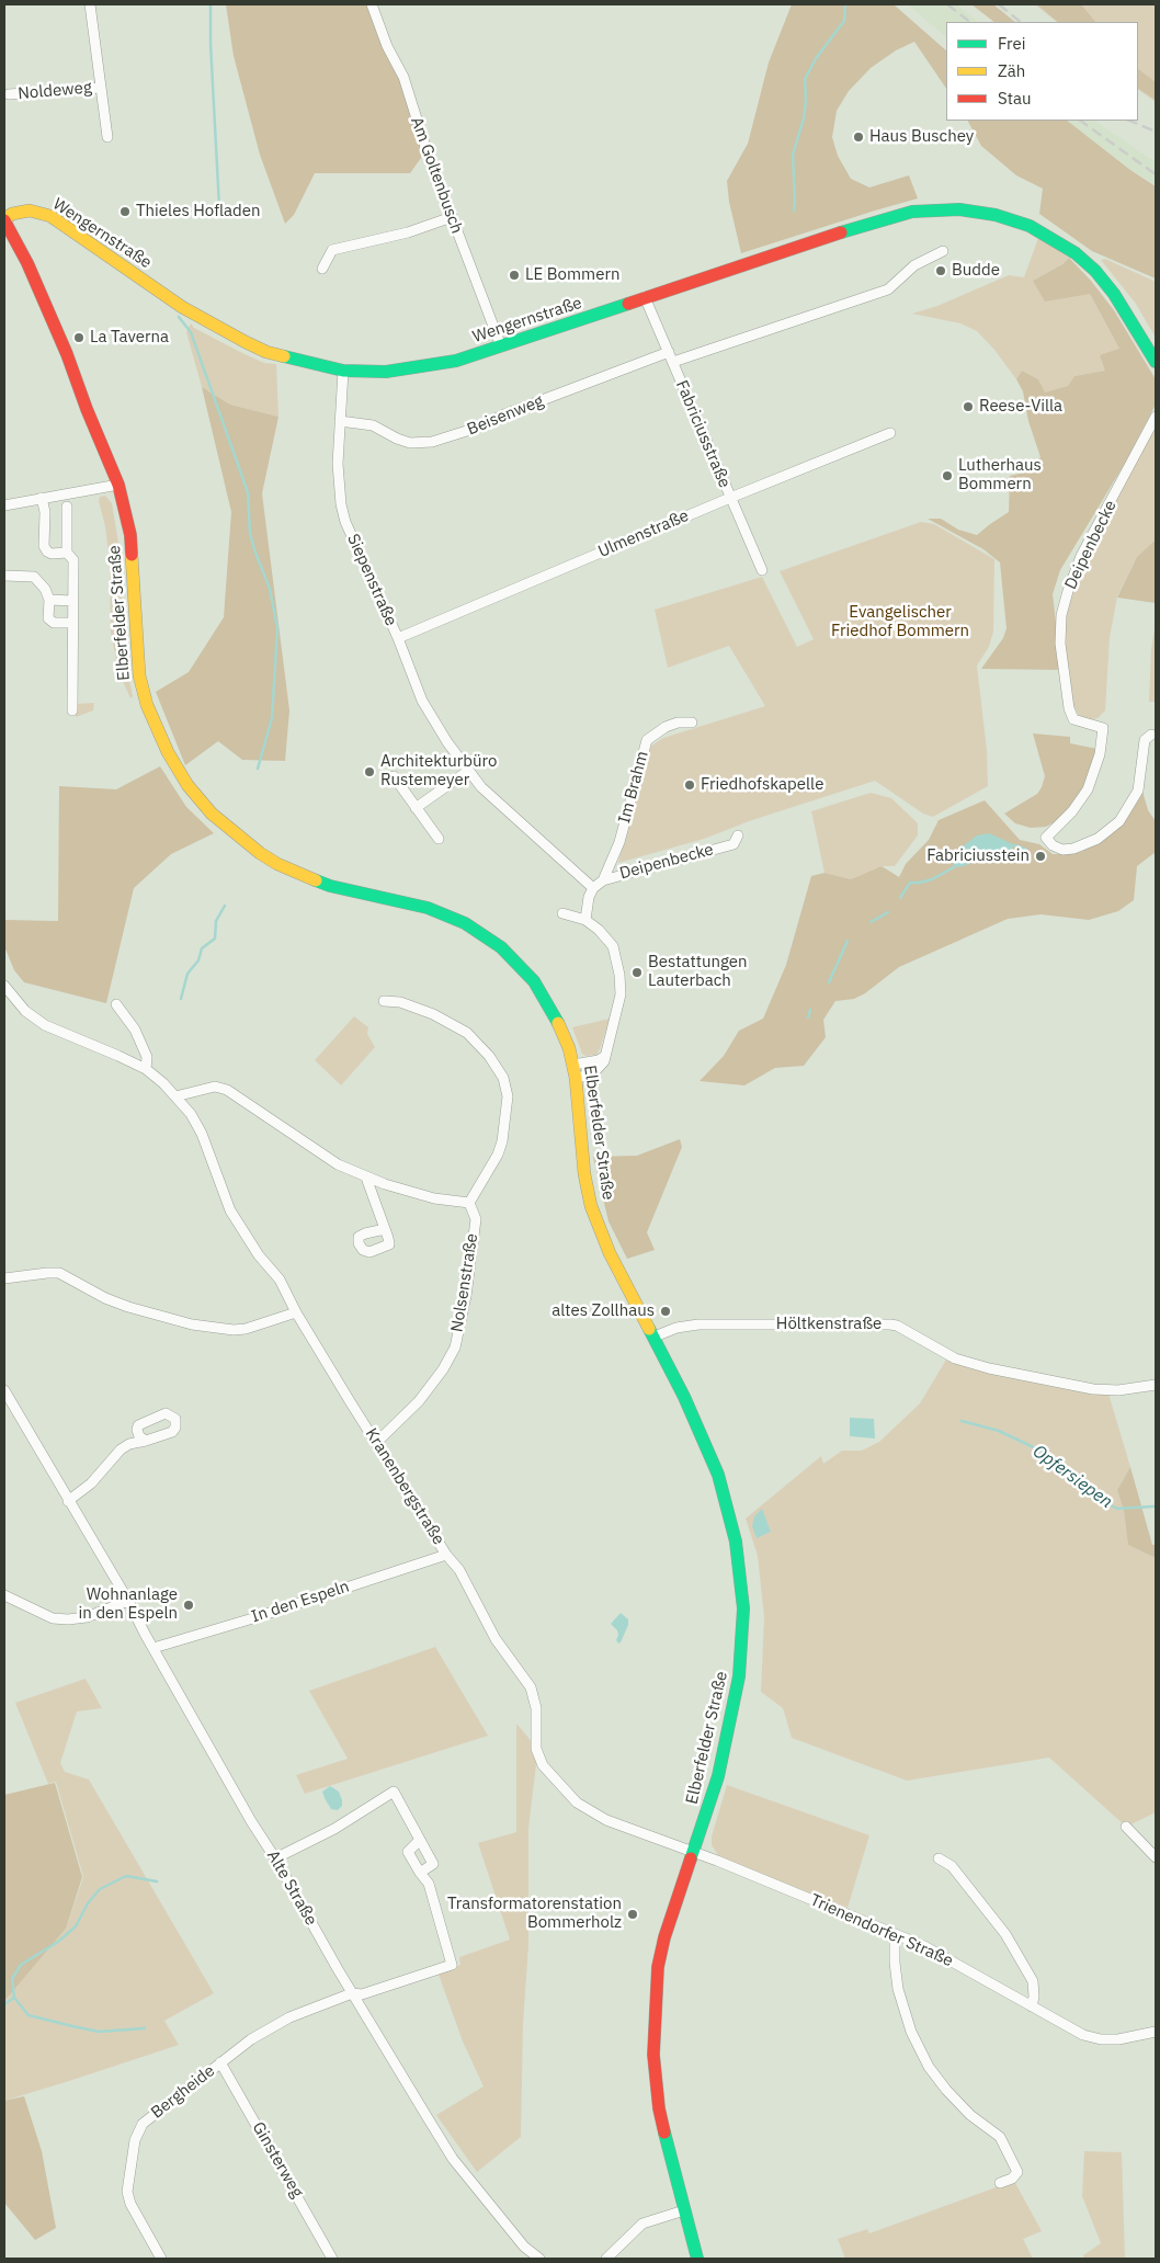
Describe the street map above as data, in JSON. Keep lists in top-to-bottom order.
{
  "streets": {
    "main road": ["Wengernstraße", "Elberfelder Straße"],
    "street": [
      "Noldeweg",
      "Am Goltenbusch",
      "Beisenweg",
      "Fabriciusstraße",
      "Ulmenstraße",
      "Deipenbecke",
      "Siepenstraße",
      "Im Brahm",
      "Nolsenstraße",
      "Höltkenstraße",
      "Kranenbergstraße",
      "In den Espeln",
      "Alte Straße",
      "Trienendorfer Straße",
      "Bergheide",
      "Ginsterweg"
    ]
  },
  "crossings": [
    ["Am Goltenbusch", "Wengernstraße"],
    ["Wengernstraße", "Fabriciusstraße"],
    ["Wengernstraße", "Siepenstraße"],
    ["Wengernstraße", "Elberfelder Straße"],
    ["Beisenweg", "Fabriciusstraße"],
    ["Beisenweg", "Siepenstraße"],
    ["Fabriciusstraße", "Ulmenstraße"],
    ["Ulmenstraße", "Siepenstraße"],
    ["Deipenbecke", "Siepenstraße"],
    ["Deipenbecke", "Im Brahm"],
    ["Elberfelder Straße", "Höltkenstraße"],
    ["Elberfelder Straße", "Kranenbergstraße"],
    ["Elberfelder Straße", "Trienendorfer Straße"],
    ["Nolsenstraße", "Kranenbergstraße"],
    ["Kranenbergstraße", "In den Espeln"],
    ["Kranenbergstraße", "Trienendorfer Straße"],
    ["In den Espeln", "Alte Straße"],
    ["Alte Straße", "Bergheide"],
    ["Bergheide", "Ginsterweg"]
  ],
  "water": ["Opfersiepen"],
  "parks": ["Evangelischer Friedhof Bommern"],
  "places": [
    "Haus Buschey",
    "Thieles Hofladen",
    "Budde",
    "LE Bommern",
    "La Taverna",
    "Reese-Villa",
    "Lutherhaus Bommern",
    "Architekturbüro Rustemeyer",
    "Friedhofskapelle",
    "Fabriciusstein",
    "Bestattungen Lauterbach",
    "altes Zollhaus",
    "Wohnanlage in den Espeln",
    "Transformatorenstation Bommerholz"
  ],
  "legend": ["Frei", "Zäh", "Stau"]
}
